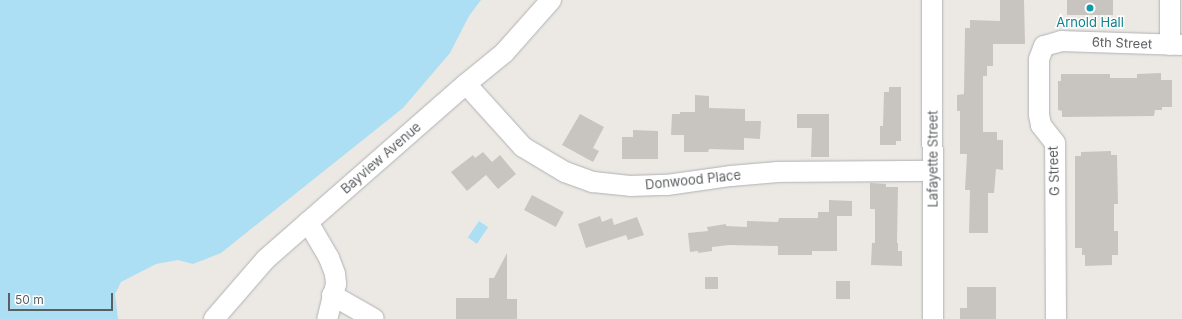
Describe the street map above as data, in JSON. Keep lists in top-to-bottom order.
{
  "streets": {
    "street": [
      "6th Street",
      "Bayview Avenue",
      "Lafayette Street",
      "G Street",
      "Donwood Place"
    ]
  },
  "crossings": [
    ["6th Street", "G Street"],
    ["Bayview Avenue", "Donwood Place"],
    ["Lafayette Street", "Donwood Place"]
  ],
  "places": ["Arnold Hall"],
  "scale_bar": "50 m"
}
